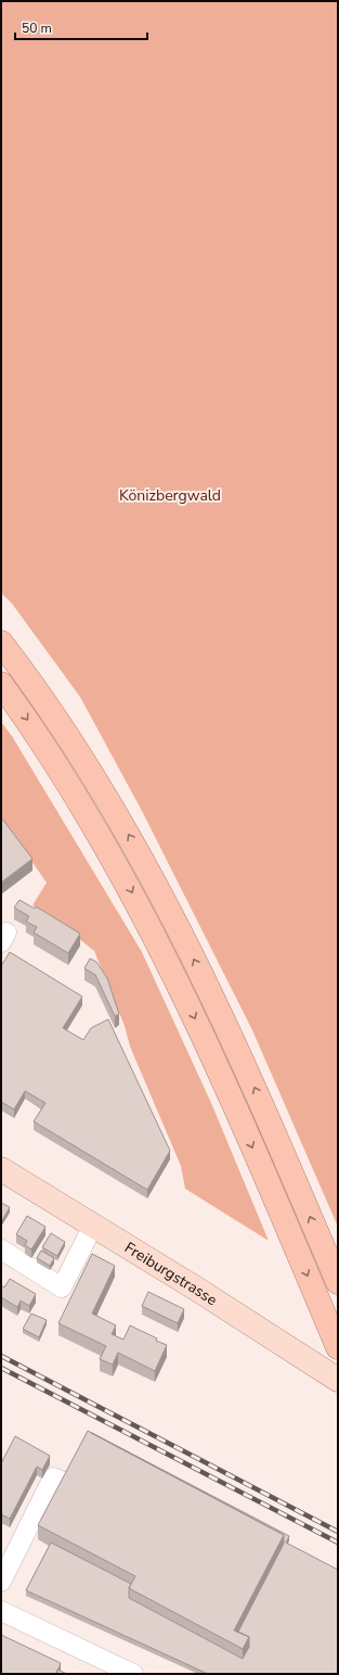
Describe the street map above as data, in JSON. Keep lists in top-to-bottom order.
{
  "streets": {
    "main road": ["Freiburgstrasse"]
  },
  "parks": ["Könizbergwald"],
  "scale_bar": "50 m"
}
